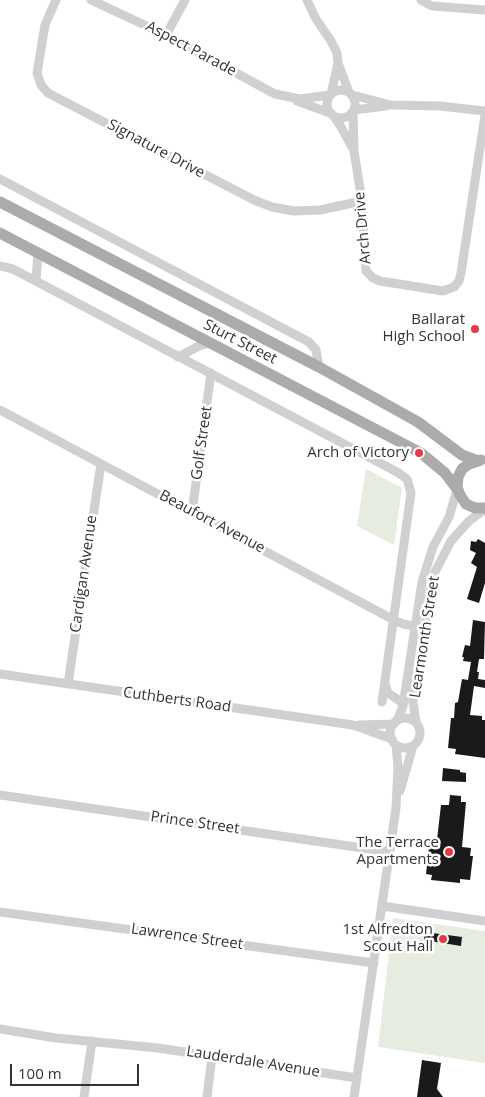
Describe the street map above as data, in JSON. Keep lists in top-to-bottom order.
{
  "streets": {
    "main road": ["Sturt Street"],
    "street": [
      "Aspect Parade",
      "Signature Drive",
      "Arch Drive",
      "Golf Street",
      "Beaufort Avenue",
      "Cardigan Avenue",
      "Learmonth Street",
      "Cuthberts Road",
      "Prince Street",
      "Lawrence Street",
      "Lauderdale Avenue"
    ]
  },
  "crossings": [
    ["Aspect Parade", "Arch Drive"],
    ["Signature Drive", "Arch Drive"],
    ["Sturt Street", "Learmonth Street"],
    ["Golf Street", "Beaufort Avenue"],
    ["Beaufort Avenue", "Cardigan Avenue"],
    ["Beaufort Avenue", "Learmonth Street"],
    ["Cardigan Avenue", "Cuthberts Road"],
    ["Learmonth Street", "Cuthberts Road"]
  ],
  "places": [
    "Ballarat High School",
    "Arch of Victory",
    "The Terrace Apartments",
    "1st Alfredton Scout Hall"
  ],
  "scale_bar": "100 m"
}
